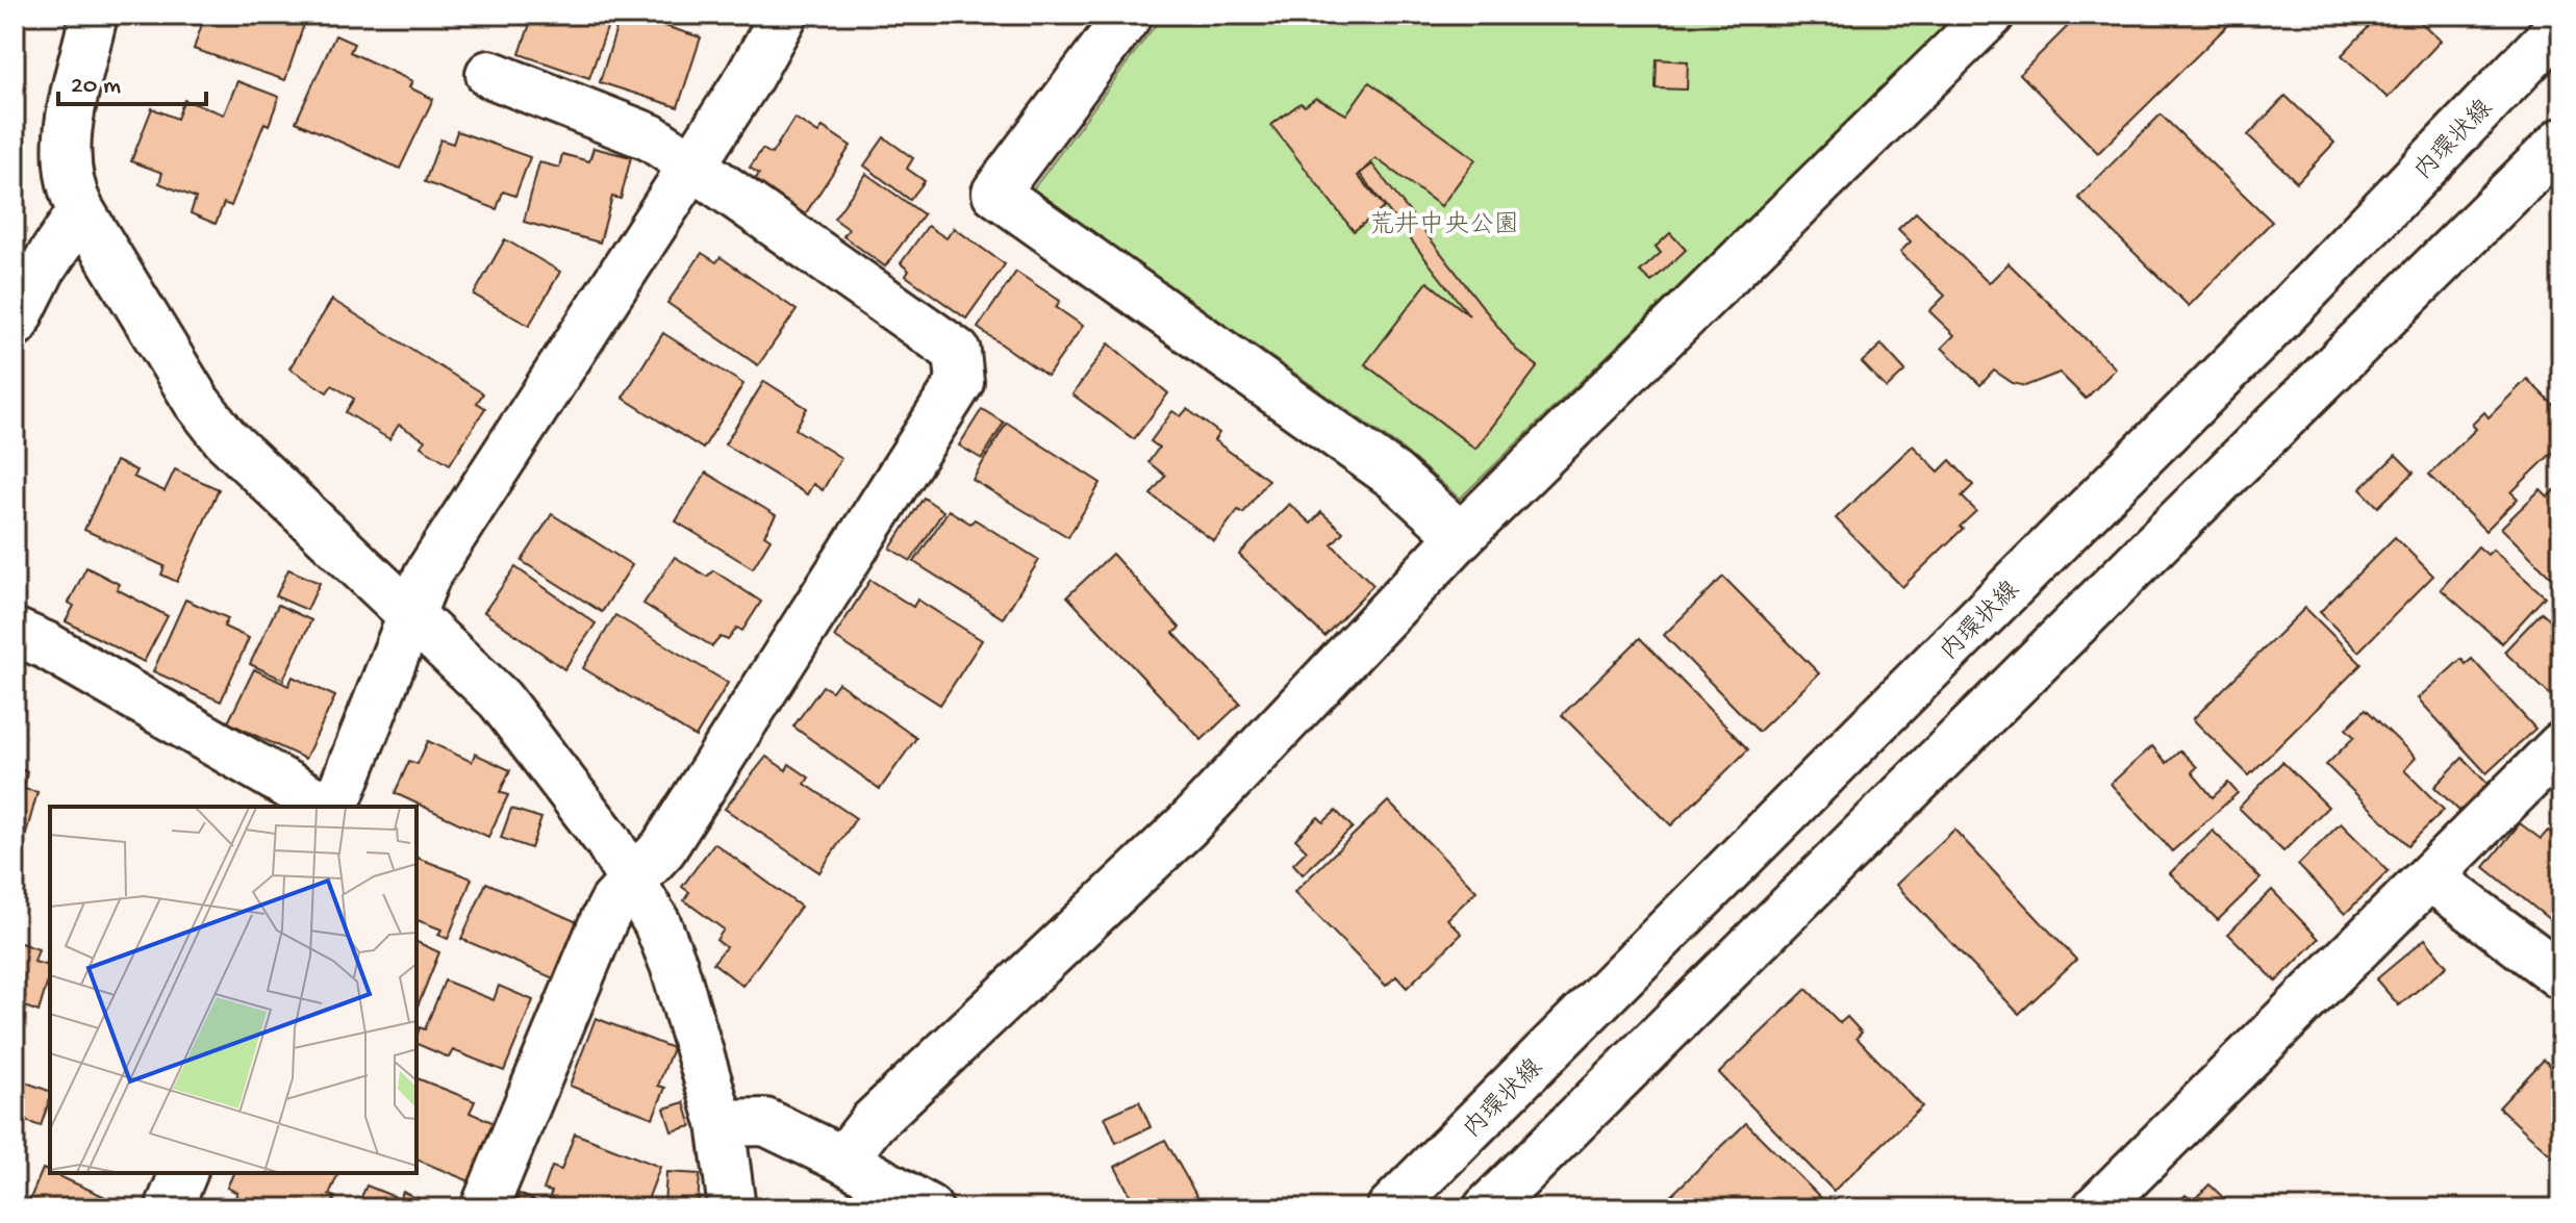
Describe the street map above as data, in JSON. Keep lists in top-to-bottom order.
{
  "streets": {
    "street": ["内環状線"]
  },
  "parks": ["荒井中央公園"],
  "scale_bar": "20 m"
}
